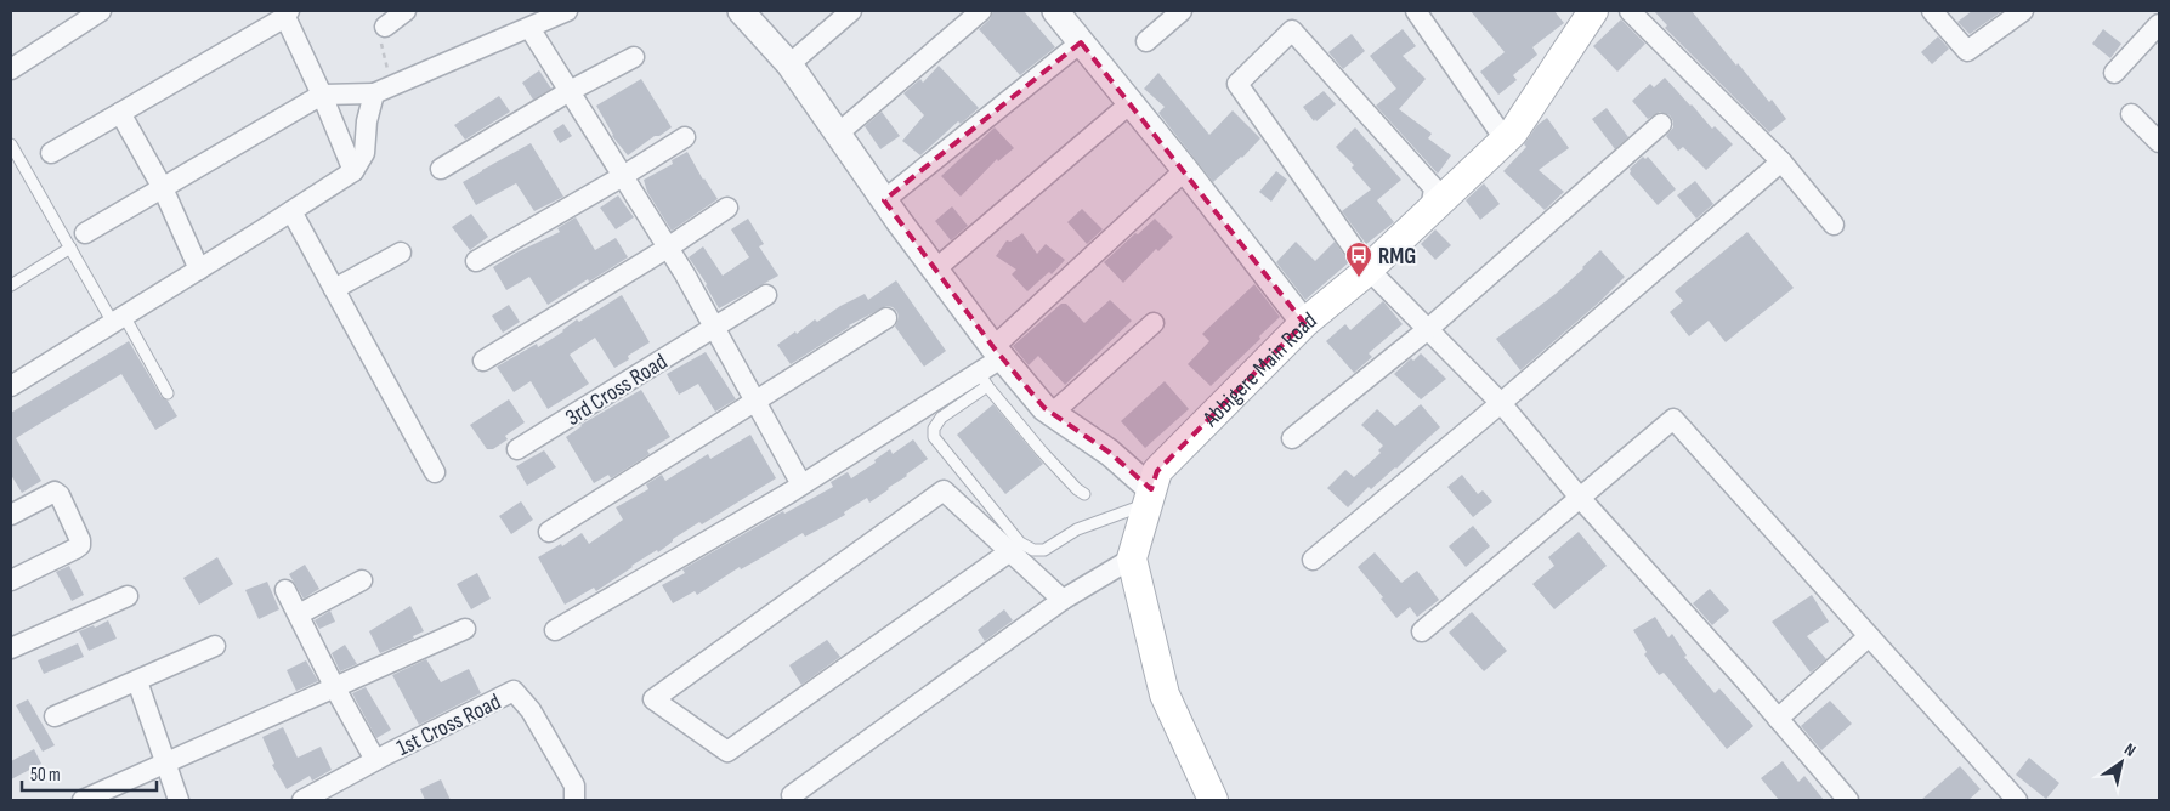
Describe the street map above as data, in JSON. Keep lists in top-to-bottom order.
{
  "streets": {
    "main road": ["Abbigere Main Road"],
    "street": ["3rd Cross Road", "1st Cross Road"]
  },
  "places": {
    "bus stop": ["RMG"]
  },
  "scale_bar": "50 m",
  "north": "top right"
}
